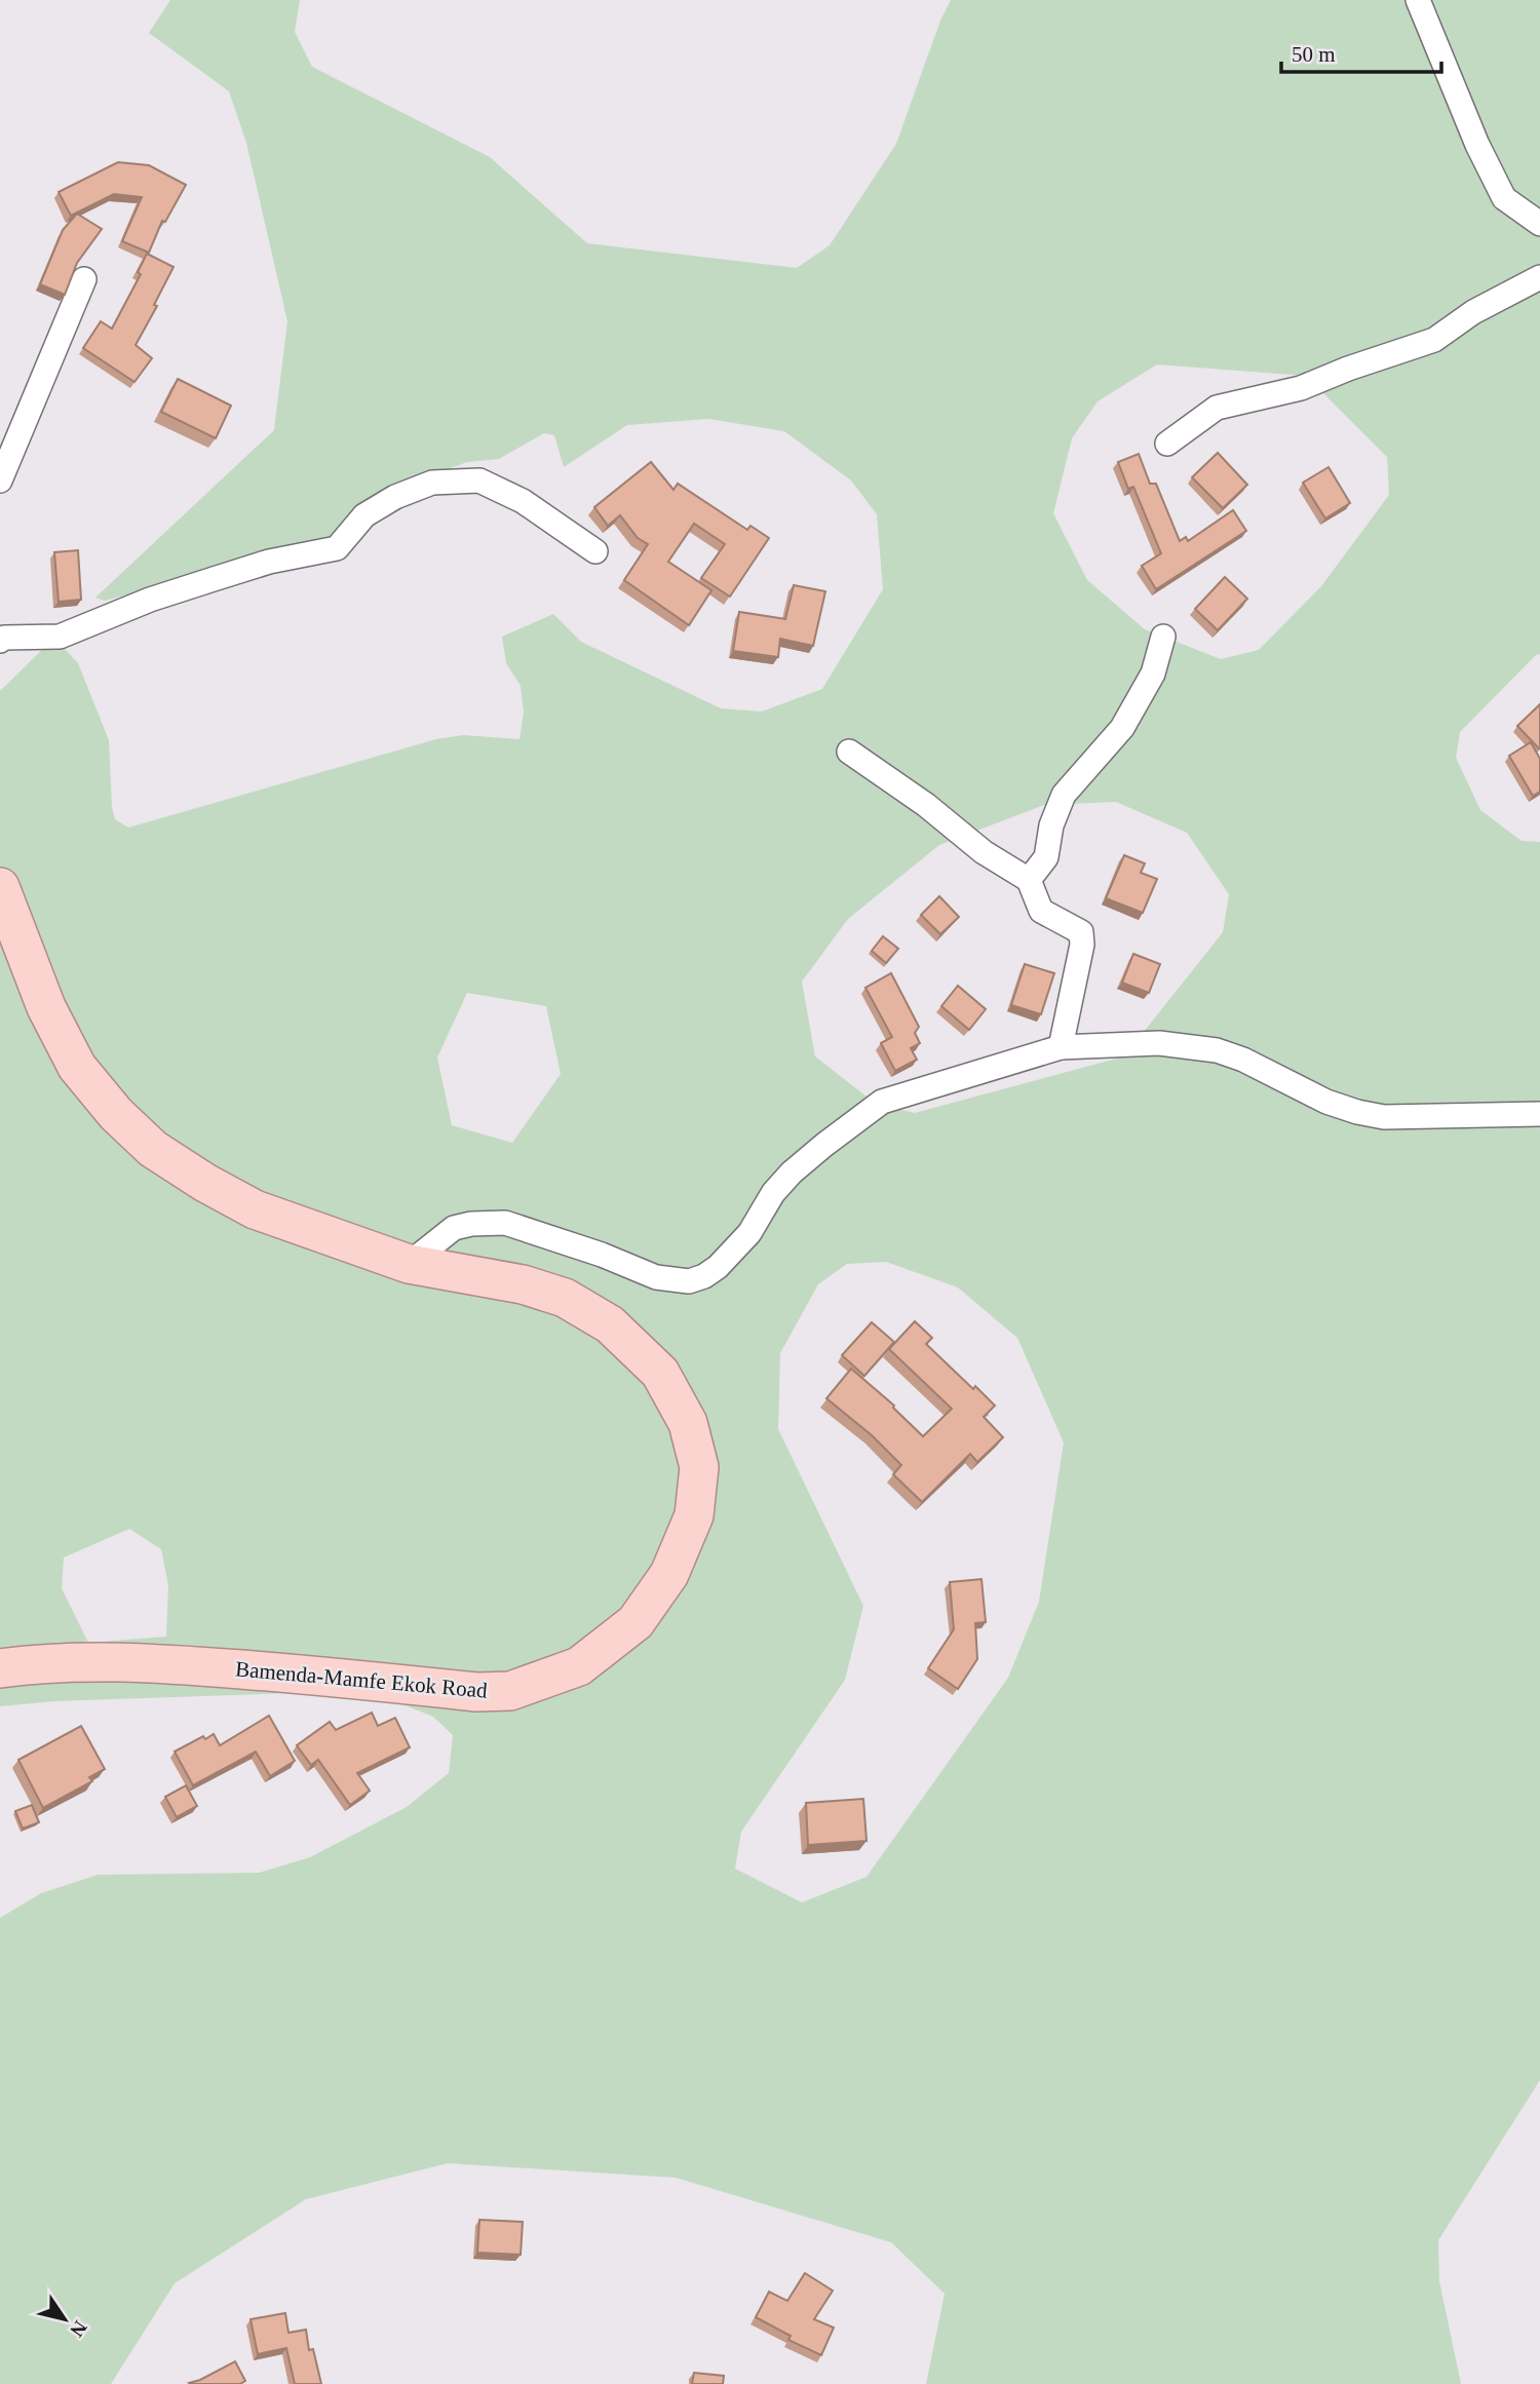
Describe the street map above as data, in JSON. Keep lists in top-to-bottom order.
{
  "streets": {
    "highway": ["Bamenda-Mamfe Ekok Road"]
  },
  "scale_bar": "50 m",
  "north": "bottom right"
}
